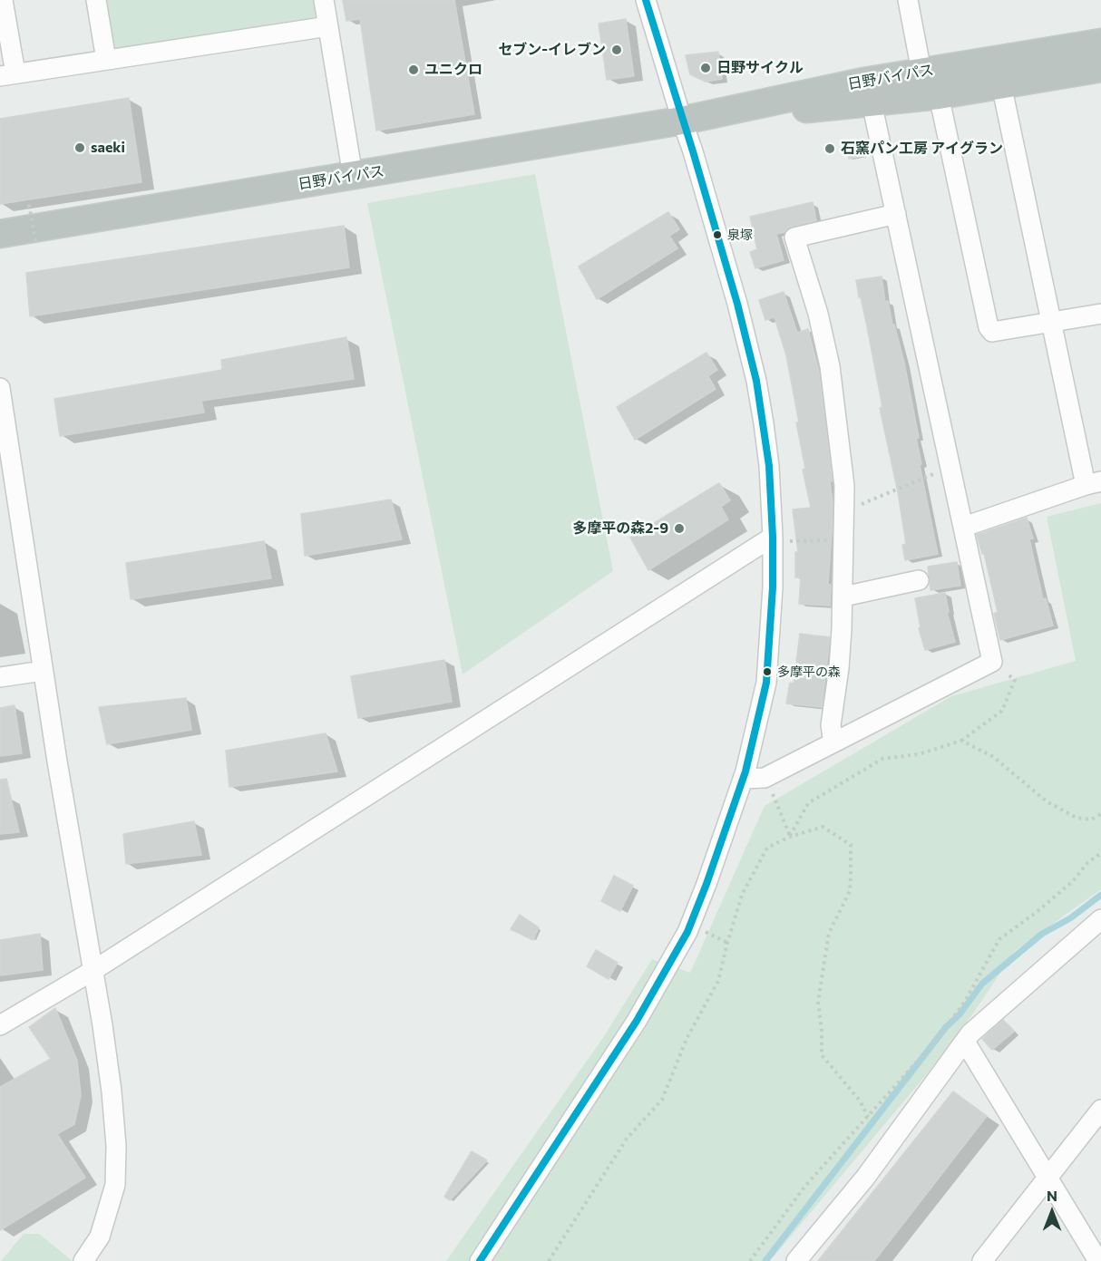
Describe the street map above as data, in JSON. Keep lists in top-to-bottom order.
{
  "streets": {
    "highway": ["日野バイパス"]
  },
  "places": [
    "セブン-イレブン",
    "日野サイクル",
    "ユニクロ",
    "saeki",
    "石窯パン工房 アイグラン",
    "泉塚",
    "多摩平の森2-9",
    "多摩平の森"
  ],
  "north": "top"
}
